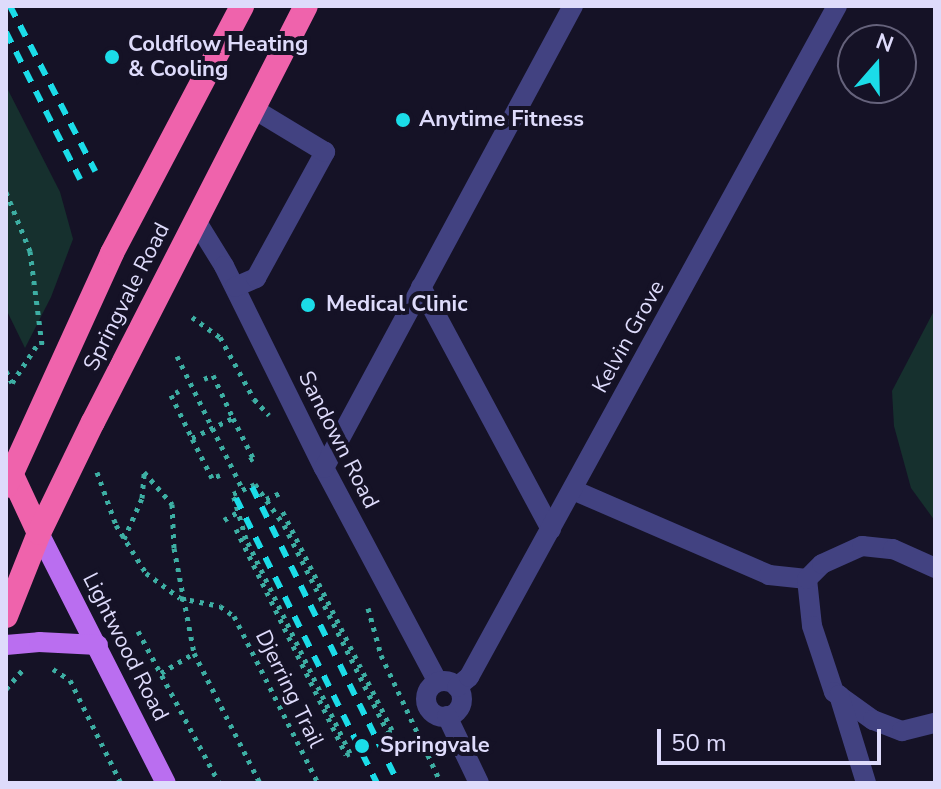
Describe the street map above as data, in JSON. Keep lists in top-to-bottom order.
{
  "streets": {
    "highway": ["Springvale Road"],
    "main road": ["Lightwood Road"],
    "street": ["Kelvin Grove", "Sandown Road"],
    "path": ["Djerring Trail"]
  },
  "crossings": [
    ["Springvale Road", "Sandown Road"],
    ["Springvale Road", "Lightwood Road"],
    ["Springvale Road", "Djerring Trail"],
    ["Kelvin Grove", "Sandown Road"]
  ],
  "places": [
    "Coldflow Heating & Cooling",
    "Anytime Fitness",
    "Medical Clinic",
    "Springvale"
  ],
  "scale_bar": "50 m",
  "north": "top"
}
